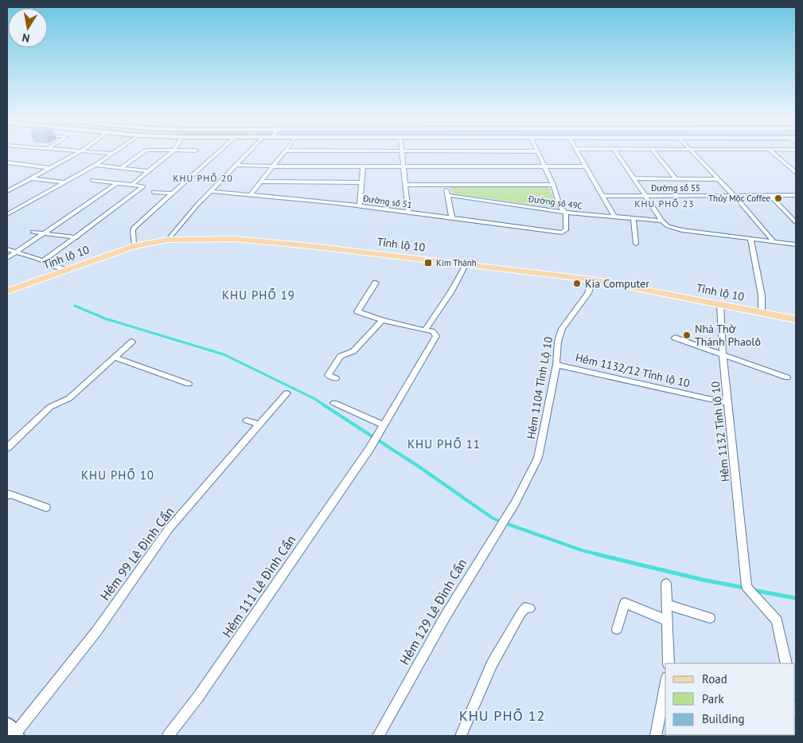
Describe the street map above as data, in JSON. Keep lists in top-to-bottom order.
{
  "streets": {
    "main road": ["Tỉnh lộ 10"],
    "street": [
      "Đường số 55",
      "Đường số 51",
      "Đường số 49C",
      "Hẻm 1132/12 Tỉnh lộ 10",
      "Hẻm 1104 Tỉnh Lộ 10",
      "Hẻm 1132 Tỉnh lộ 10",
      "Hẻm 99 Lê Đình Cẩn",
      "Hẻm 111 Lê Đình Cẩn",
      "Hẻm 129 Lê Đình Cẩn"
    ]
  },
  "crossings": [
    ["Tỉnh lộ 10", "Hẻm 1104 Tỉnh Lộ 10"],
    ["Tỉnh lộ 10", "Hẻm 1132 Tỉnh lộ 10"],
    ["Hẻm 1132/12 Tỉnh lộ 10", "Hẻm 1104 Tỉnh Lộ 10"],
    ["Hẻm 1132/12 Tỉnh lộ 10", "Hẻm 1132 Tỉnh lộ 10"],
    ["Hẻm 1104 Tỉnh Lộ 10", "Hẻm 129 Lê Đình Cẩn"]
  ],
  "districts": [
    "KHU PHỐ 20",
    "KHU PHỐ 23",
    "KHU PHỐ 19",
    "KHU PHỐ 11",
    "KHU PHỐ 10",
    "KHU PHỐ 12"
  ],
  "places": {
    "other": ["Thủy Mộc Coffee", "Kia Computer", "Nhà Thờ Thánh Phaolô"],
    "transit": ["Kim Thành"]
  },
  "legend": ["Road", "Park", "Building"],
  "north": "bottom"
}
